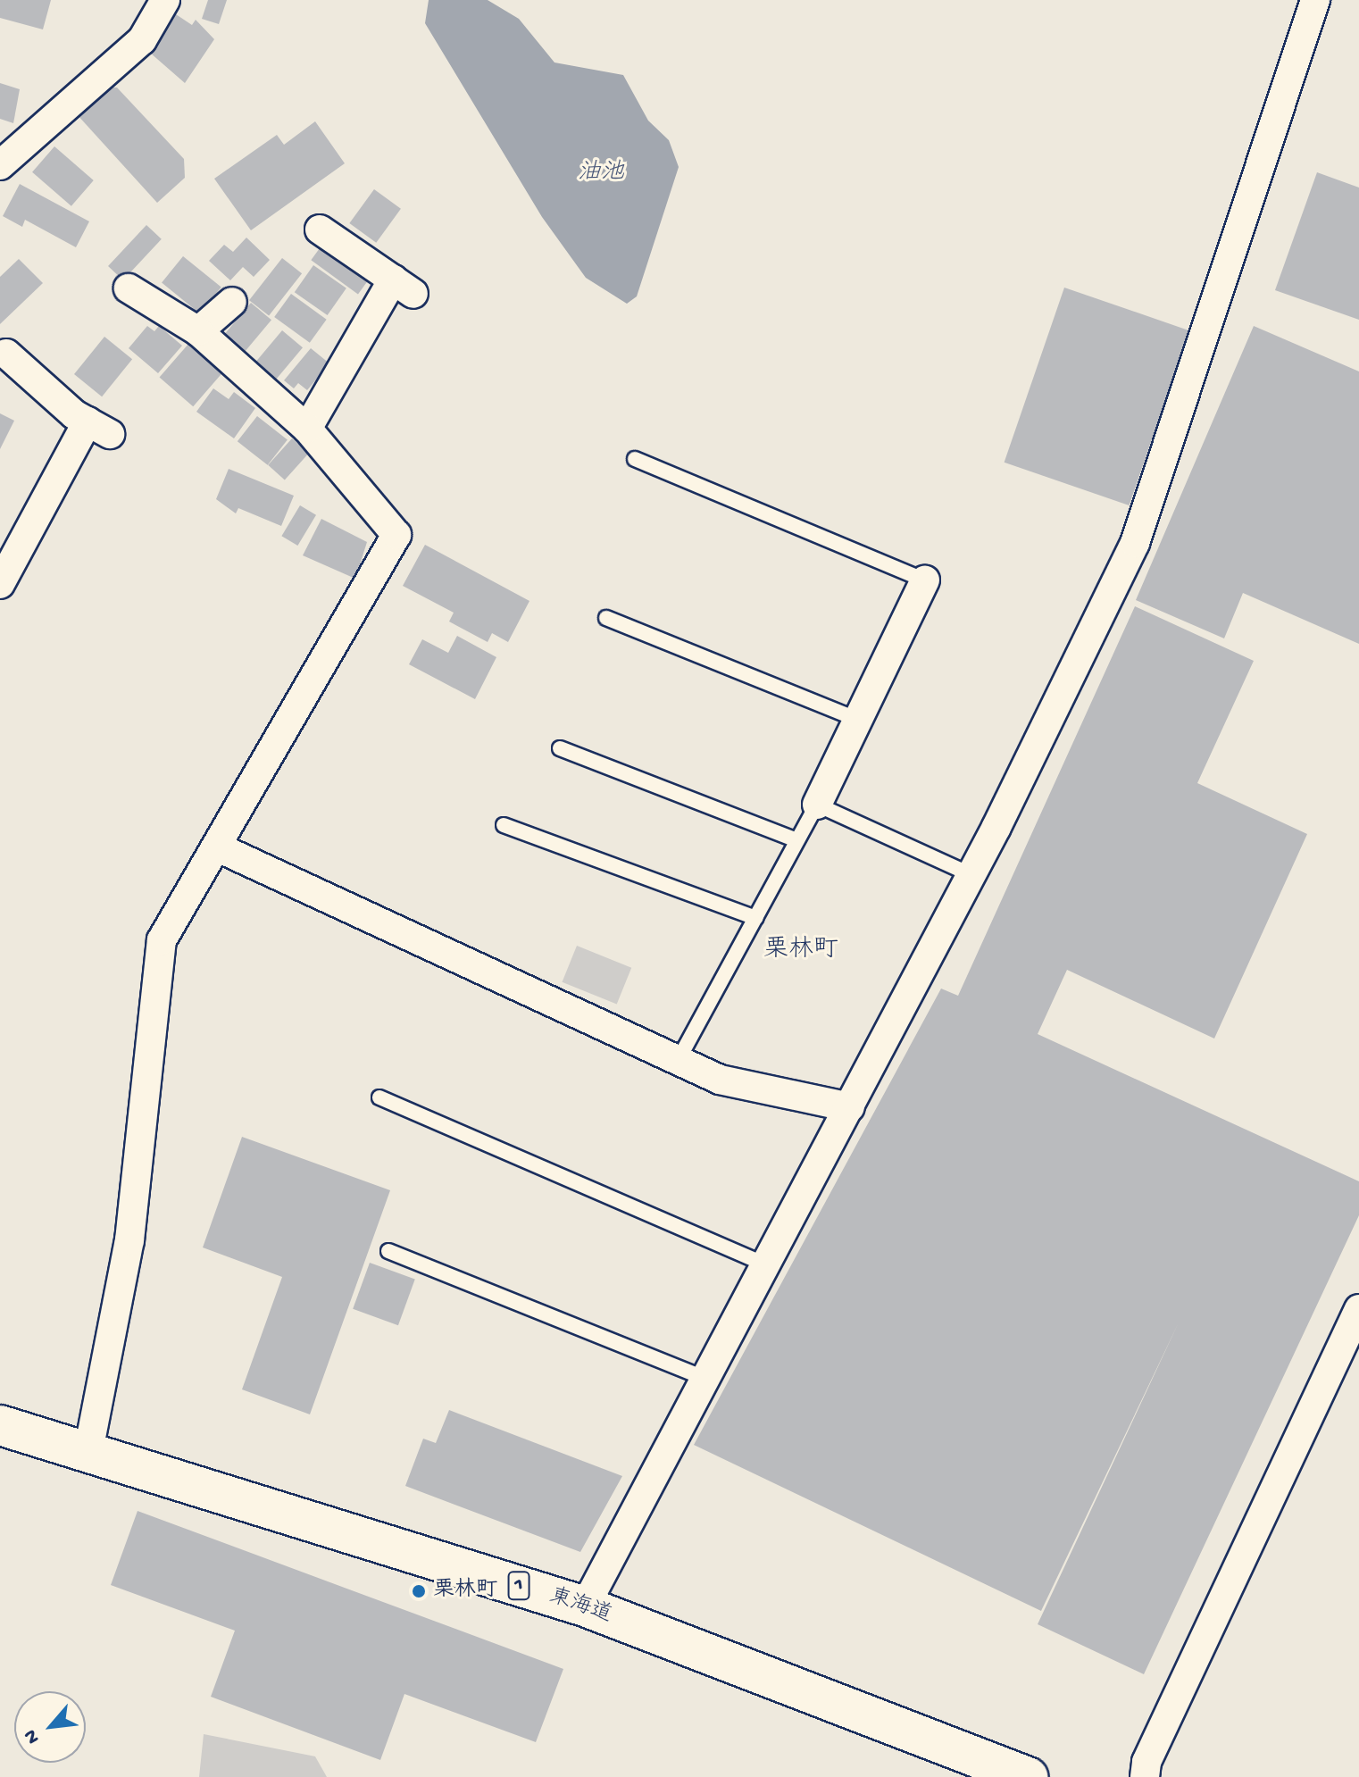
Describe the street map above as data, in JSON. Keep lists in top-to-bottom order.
{
  "streets": {
    "highway": ["1", "東海道"]
  },
  "districts": ["栗林町"],
  "water": ["油池"],
  "places": ["栗林町"],
  "north": "bottom left"
}
